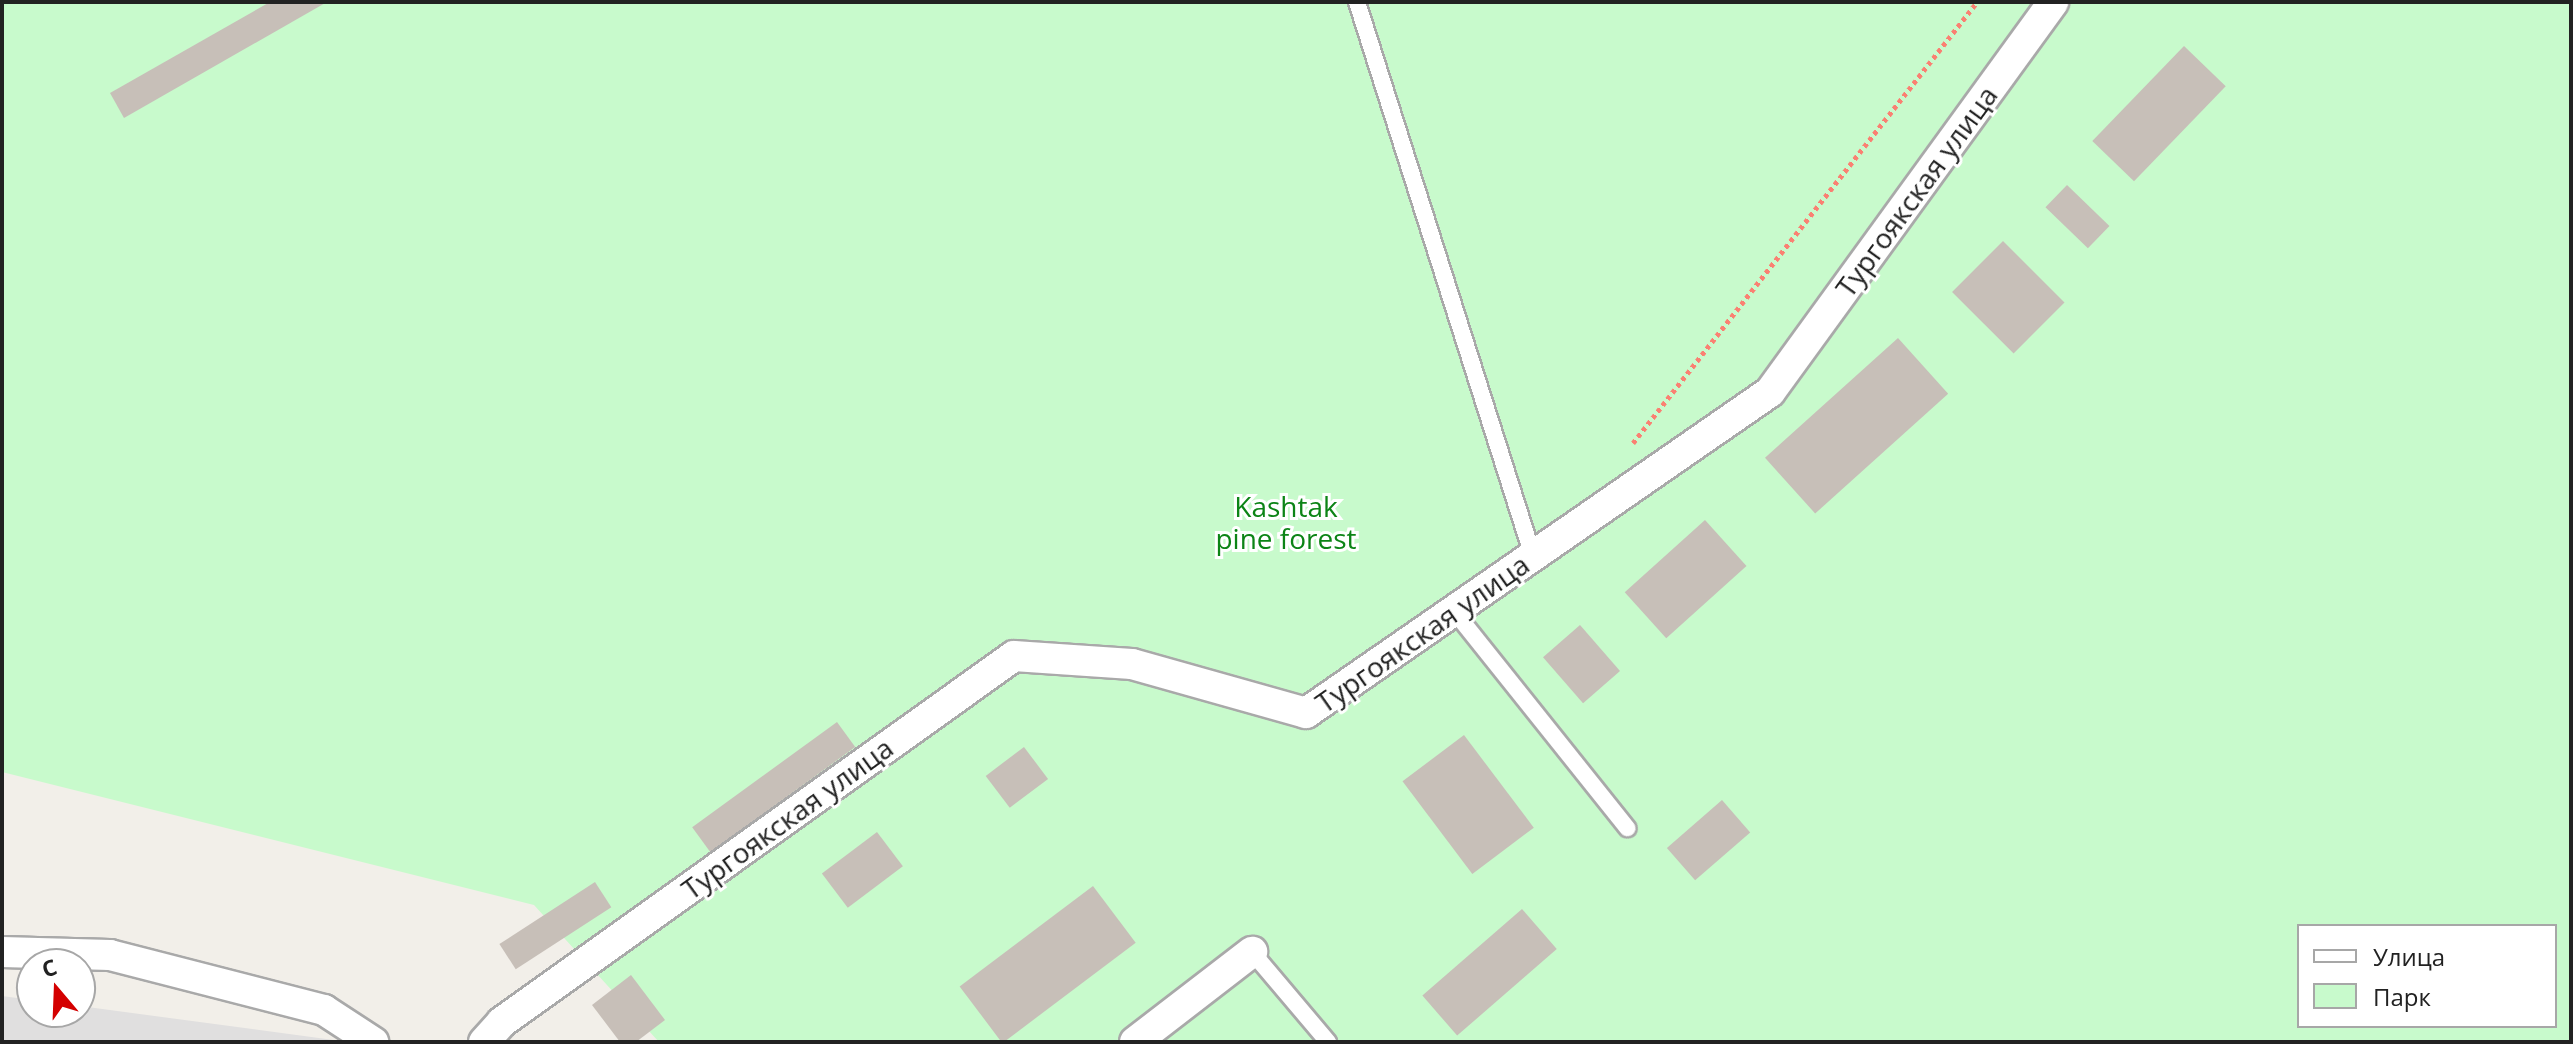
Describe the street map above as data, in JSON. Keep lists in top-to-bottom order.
{
  "streets": {
    "street": ["Тургоякская улица"]
  },
  "parks": ["Kashtak pine forest"],
  "legend": ["Улица", "Парк"],
  "north": "top"
}
